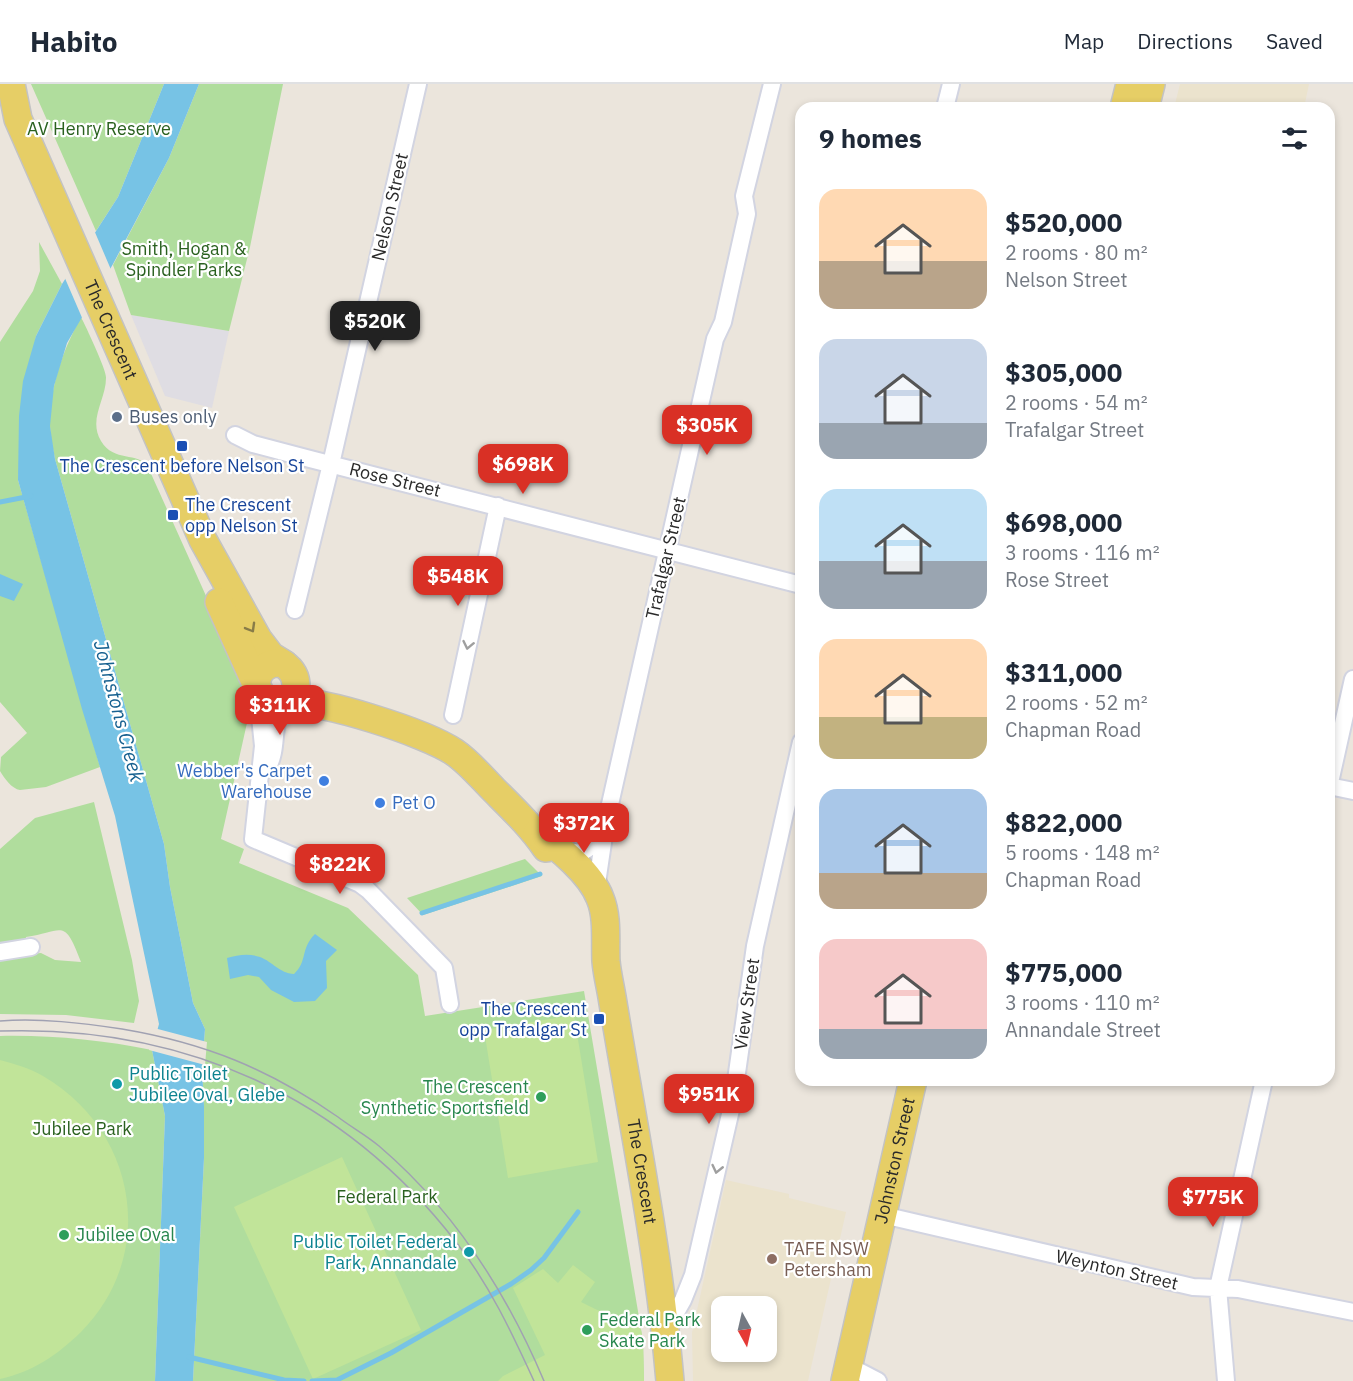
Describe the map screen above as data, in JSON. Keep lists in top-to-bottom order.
{
  "streets": {
    "main road": ["The Crescent", "Johnston Street"],
    "street": [
      "Nelson Street",
      "Rose Street",
      "Trafalgar Street",
      "View Street",
      "Weynton Street"
    ]
  },
  "crossings": [
    ["Nelson Street", "Rose Street"],
    ["The Crescent", "Trafalgar Street"],
    ["The Crescent", "View Street"],
    ["Rose Street", "Trafalgar Street"],
    ["Johnston Street", "Weynton Street"]
  ],
  "one_way": ["View Street"],
  "water": ["Johnstons Creek"],
  "parks": [
    "AV Henry Reserve",
    "Smith, Hogan & Spindler Parks",
    "Jubilee Park",
    "Federal Park"
  ],
  "places": {
    "other": [
      "Buses only",
      "Webber's Carpet Warehouse",
      "Pet O",
      "Public Toilet Jubilee Oval, Glebe",
      "The Crescent Synthetic Sportsfield",
      "Jubilee Oval",
      "Public Toilet Federal Park, Annandale",
      "TAFE NSW Petersham",
      "Federal Park Skate Park"
    ],
    "transit": ["The Crescent before Nelson St", "The Crescent opp Nelson St", "The Crescent opp Trafalgar St"]
  },
  "north": "bottom",
  "page": {
    "header": "Habito",
    "nav": ["Map", "Directions", "Saved"],
    "heading": "9 homes",
    "list": [
      {
        "name": "$520,000",
        "note": "2 rooms · 80 m² · Nelson Street"
      },
      {
        "name": "$305,000",
        "note": "2 rooms · 54 m² · Trafalgar Street"
      },
      {
        "name": "$698,000",
        "note": "3 rooms · 116 m² · Rose Street"
      },
      {
        "name": "$311,000",
        "note": "2 rooms · 52 m² · Chapman Road"
      },
      {
        "name": "$822,000",
        "note": "5 rooms · 148 m² · Chapman Road"
      },
      {
        "name": "$775,000",
        "note": "3 rooms · 110 m² · Annandale Street"
      }
    ],
    "price": [
      "$520K",
      "$305K",
      "$698K",
      "$548K",
      "$311K",
      "$372K",
      "$822K",
      "$951K",
      "$775K"
    ]
  }
}
